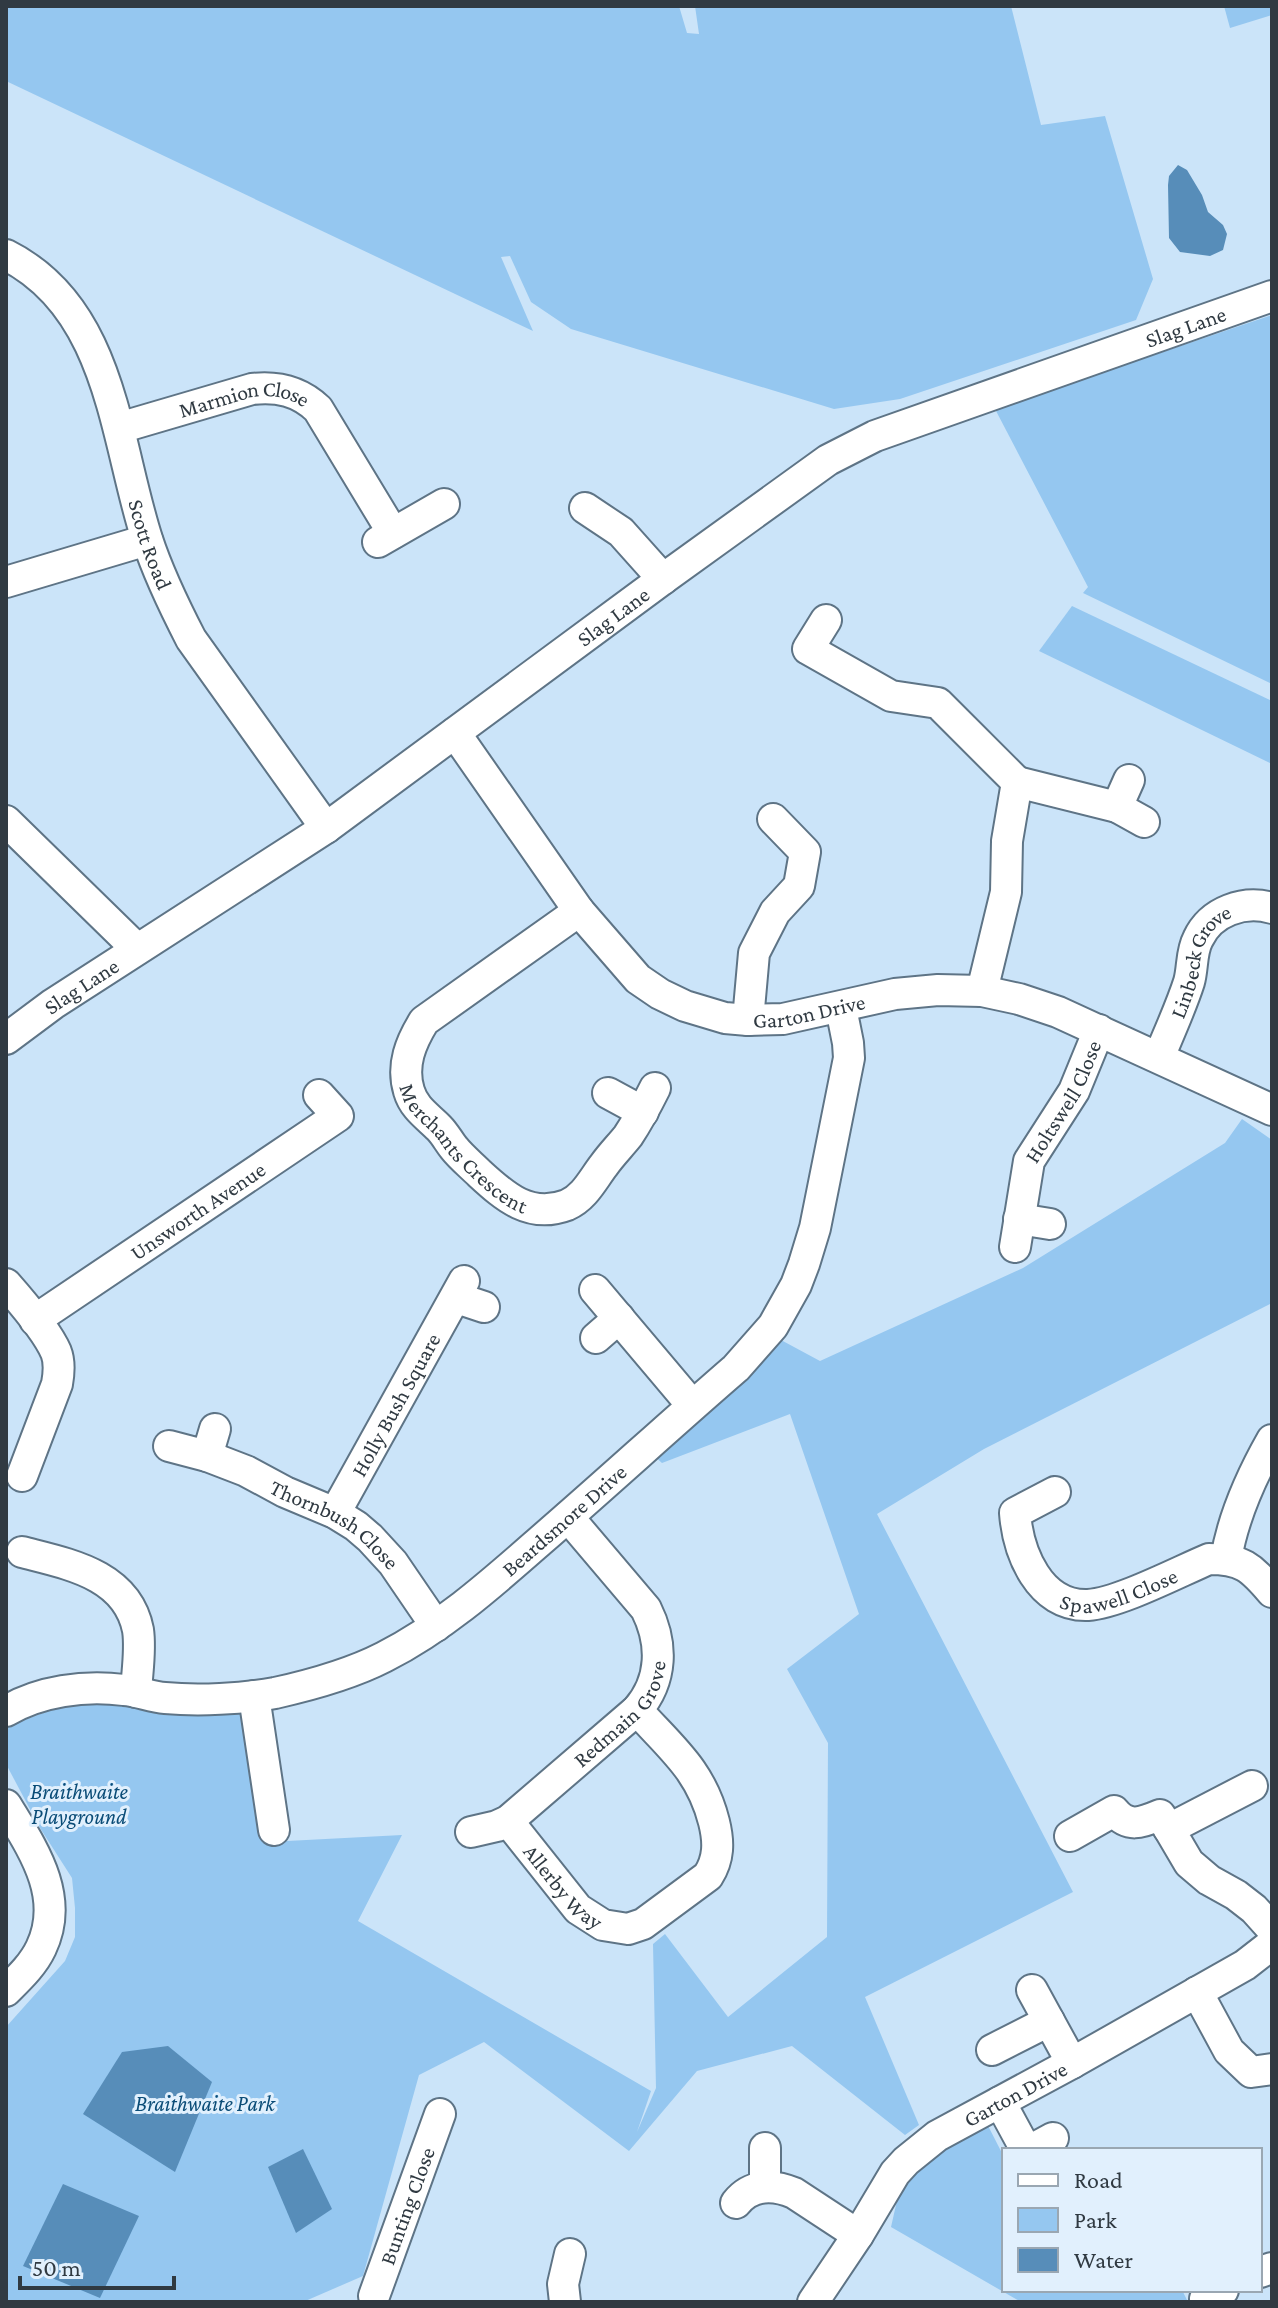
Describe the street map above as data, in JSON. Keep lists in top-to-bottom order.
{
  "streets": {
    "street": [
      "Slag Lane",
      "Marmion Close",
      "Scott Road",
      "Linbeck Grove",
      "Garton Drive",
      "Holtswell Close",
      "Merchants Crescent",
      "Unsworth Avenue",
      "Holly Bush Square",
      "Beardsmore Drive",
      "Thornbush Close",
      "Spawell Close",
      "Redmain Grove",
      "Allerby Way",
      "Bunting Close"
    ]
  },
  "crossings": [
    ["Slag Lane", "Scott Road"],
    ["Slag Lane", "Garton Drive"],
    ["Marmion Close", "Scott Road"],
    ["Linbeck Grove", "Garton Drive"],
    ["Garton Drive", "Holtswell Close"],
    ["Garton Drive", "Merchants Crescent"],
    ["Garton Drive", "Beardsmore Drive"],
    ["Holly Bush Square", "Thornbush Close"],
    ["Beardsmore Drive", "Thornbush Close"],
    ["Beardsmore Drive", "Redmain Grove"],
    ["Redmain Grove", "Allerby Way"]
  ],
  "parks": ["Braithwaite Playground", "Braithwaite Park"],
  "legend": ["Road", "Park", "Water"],
  "scale_bar": "50 m"
}
